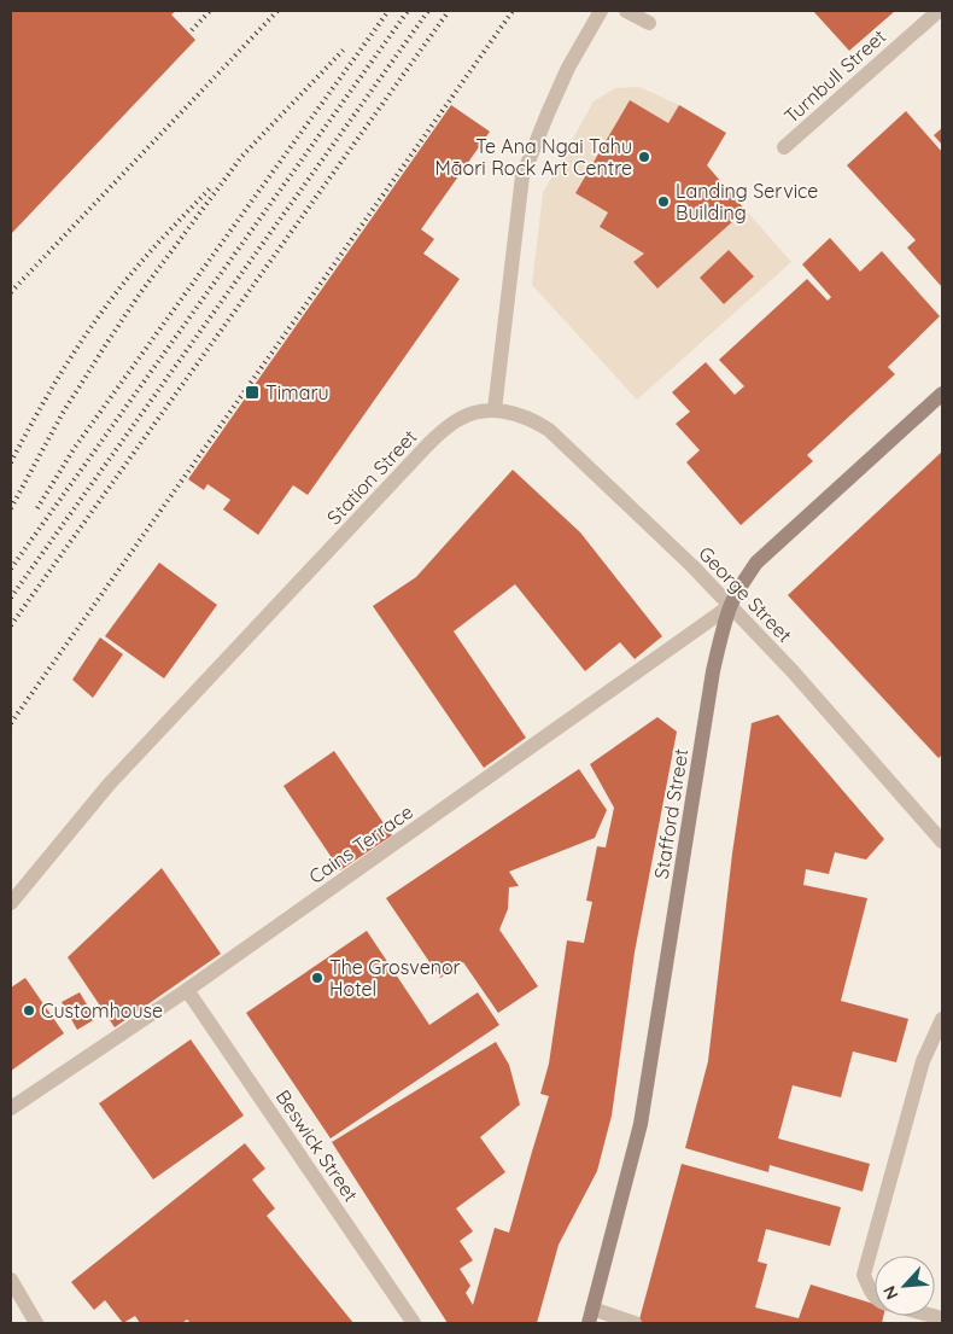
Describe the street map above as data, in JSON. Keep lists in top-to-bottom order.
{
  "streets": {
    "main road": ["Stafford Street"],
    "street": [
      "Turnbull Street",
      "Station Street",
      "George Street",
      "Cains Terrace",
      "Beswick Street"
    ]
  },
  "crossings": [
    ["Station Street", "George Street"],
    ["George Street", "Stafford Street"],
    ["George Street", "Cains Terrace"],
    ["Stafford Street", "Cains Terrace"],
    ["Cains Terrace", "Beswick Street"]
  ],
  "places": {
    "other": [
      "Te Ana Ngai Tahu Māori Rock Art Centre",
      "Landing Service Building",
      "The Grosvenor Hotel",
      "Customhouse"
    ],
    "transit": ["Timaru"]
  },
  "north": "bottom left"
}
